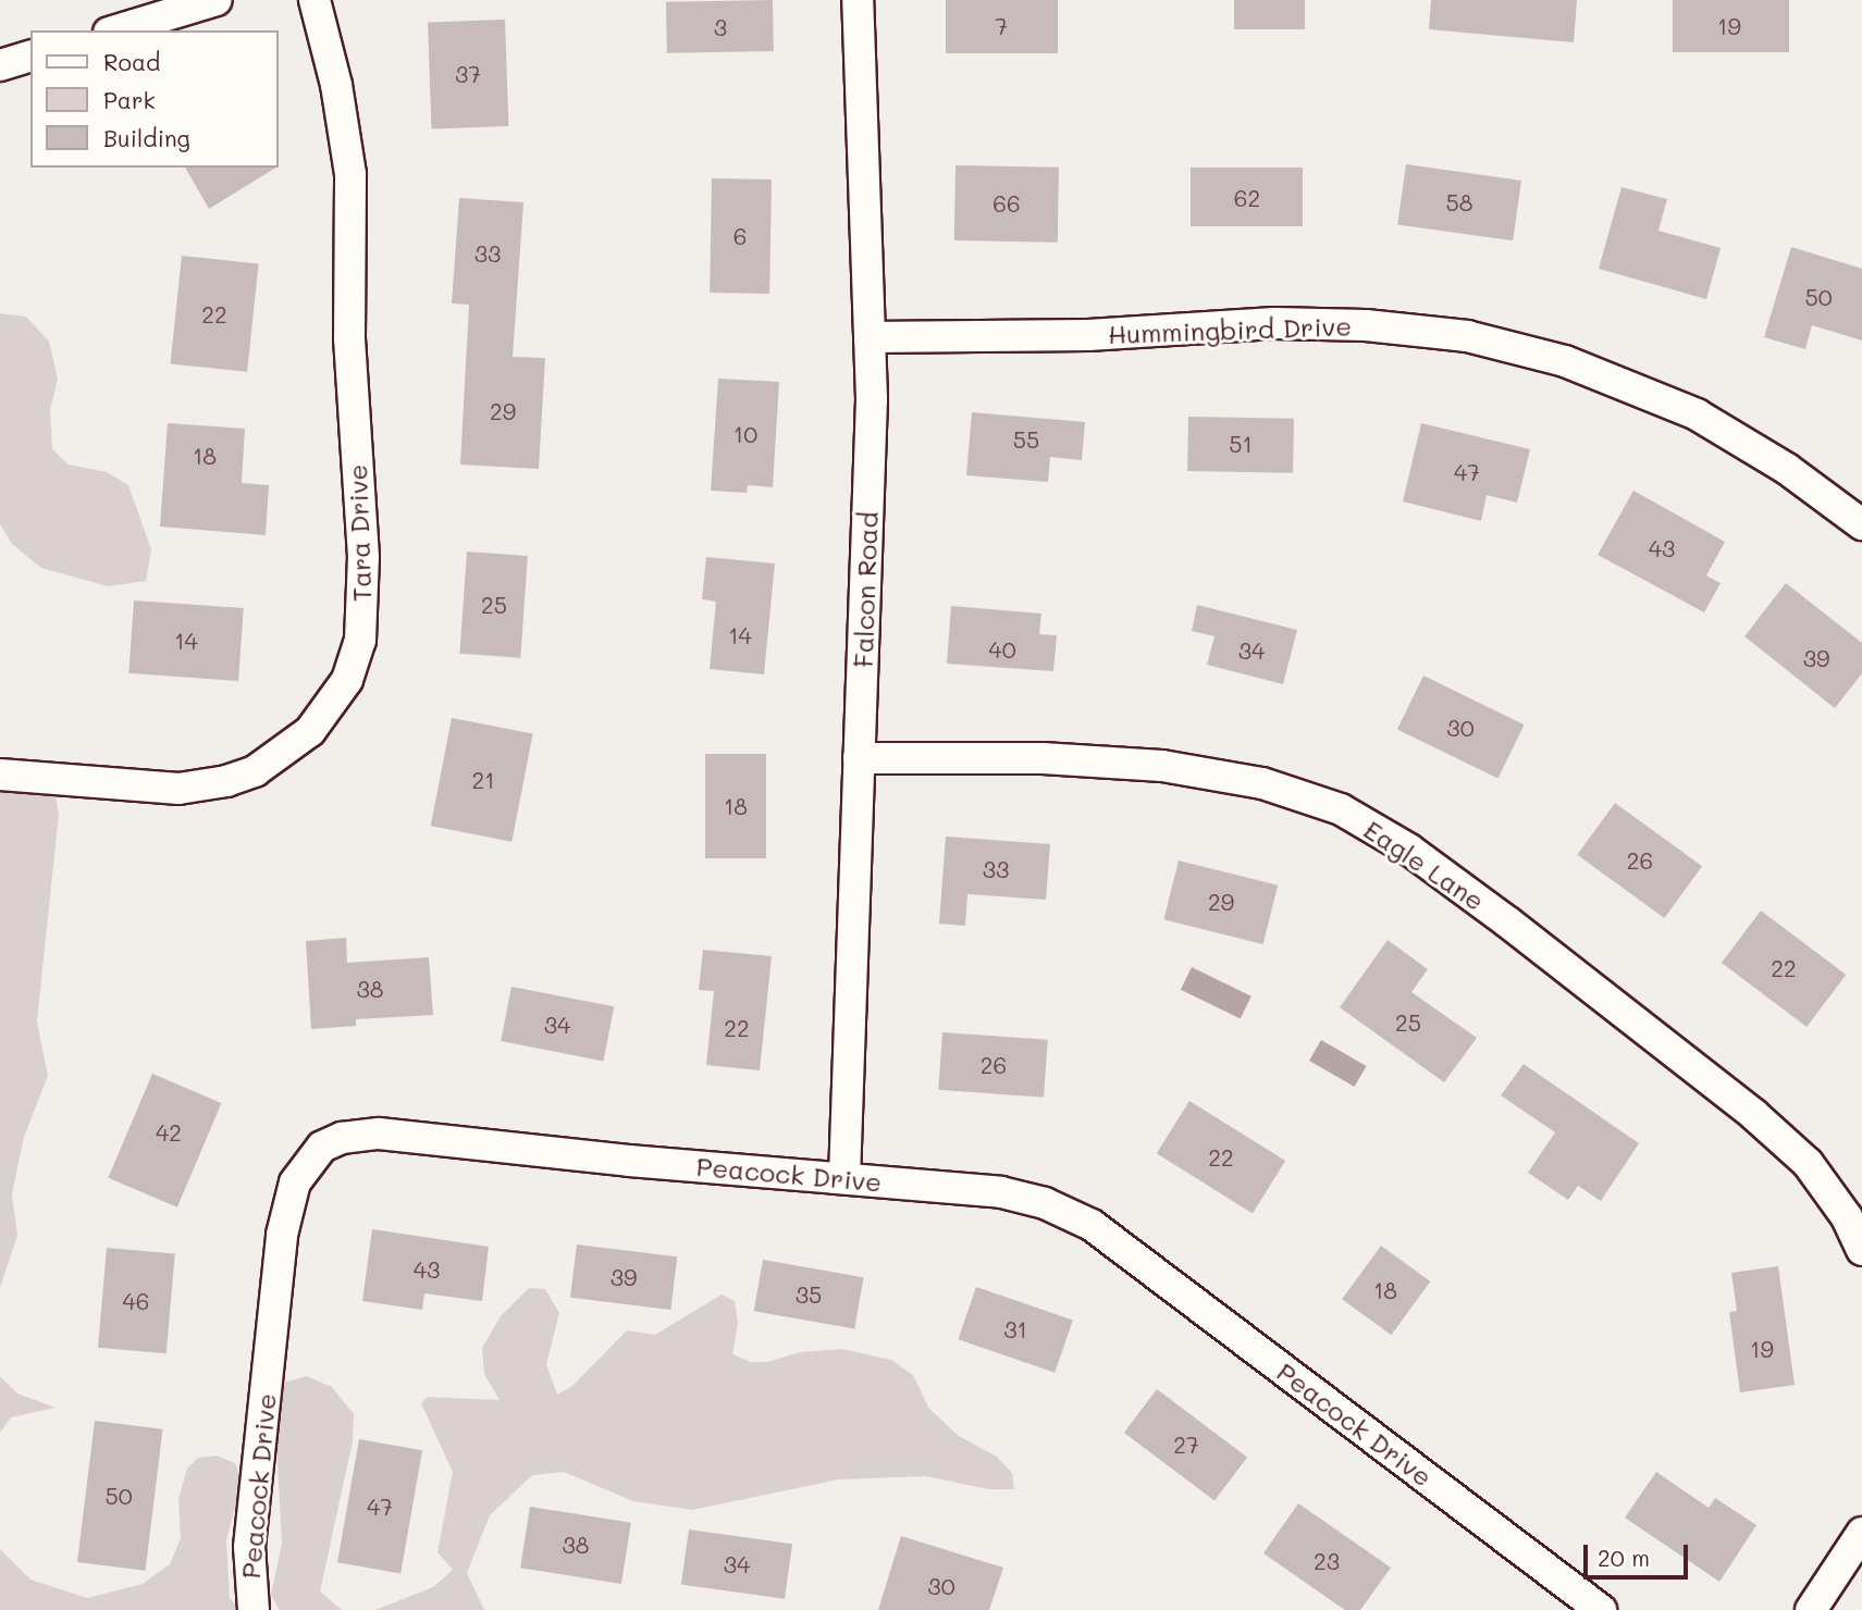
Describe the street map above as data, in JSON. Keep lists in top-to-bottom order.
{
  "streets": {
    "street": [
      "Hummingbird Drive",
      "Tara Drive",
      "Falcon Road",
      "Eagle Lane",
      "Peacock Drive"
    ]
  },
  "crossings": [
    ["Hummingbird Drive", "Falcon Road"],
    ["Falcon Road", "Eagle Lane"],
    ["Falcon Road", "Peacock Drive"]
  ],
  "house_numbers": [
    "7",
    "19",
    "3",
    "37",
    "62",
    "58",
    "66",
    "6",
    "33",
    "50",
    "22",
    "29",
    "10",
    "55",
    "51",
    "18",
    "47",
    "43",
    "25",
    "14",
    "14",
    "40",
    "34",
    "39",
    "30",
    "21",
    "18",
    "26",
    "33",
    "29",
    "22",
    "38",
    "25",
    "34",
    "22",
    "26",
    "42",
    "22",
    "43",
    "39",
    "18",
    "35",
    "46",
    "31",
    "19",
    "27",
    "50",
    "47",
    "38",
    "23",
    "34",
    "30"
  ],
  "legend": ["Road", "Park", "Building"],
  "scale_bar": "20 m"
}
